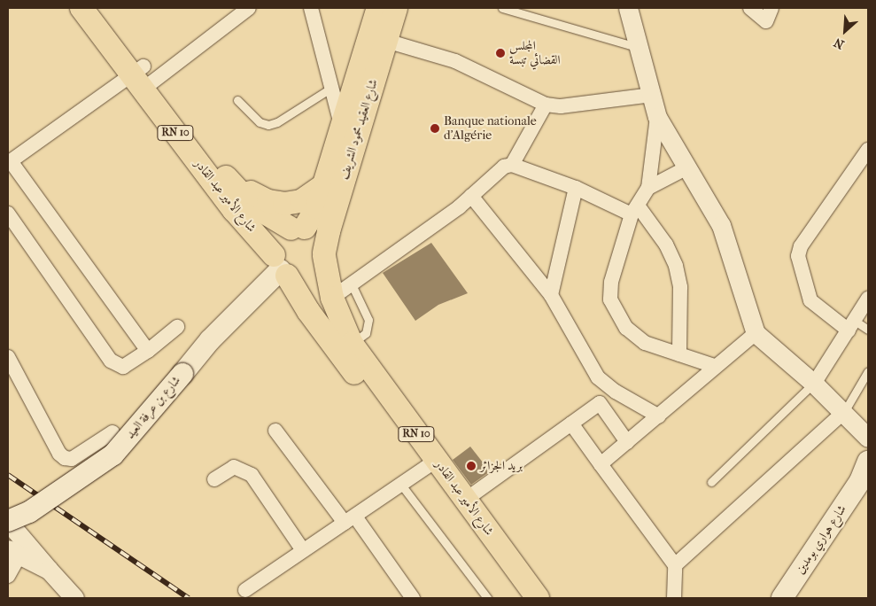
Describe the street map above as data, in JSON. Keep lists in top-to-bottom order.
{
  "streets": {
    "main road": [
      "شارع العقيد محمود الشريف",
      "RN 10",
      "شارع الأمير عبد القادر",
      "شارع بن عرفة العيد",
      "شارع هواري بومدين"
    ]
  },
  "crossings": [
    ["شارع العقيد محمود الشريف", "شارع الأمير عبد القادر"],
    ["شارع العقيد محمود الشريف", "شارع بن عرفة العيد"],
    ["شارع الأمير عبد القادر", "شارع بن عرفة العيد"]
  ],
  "places": ["المجلس القضائي تبسة", "Banque nationale d'Algérie", "بريد الجزائر"],
  "north": "bottom left"
}
